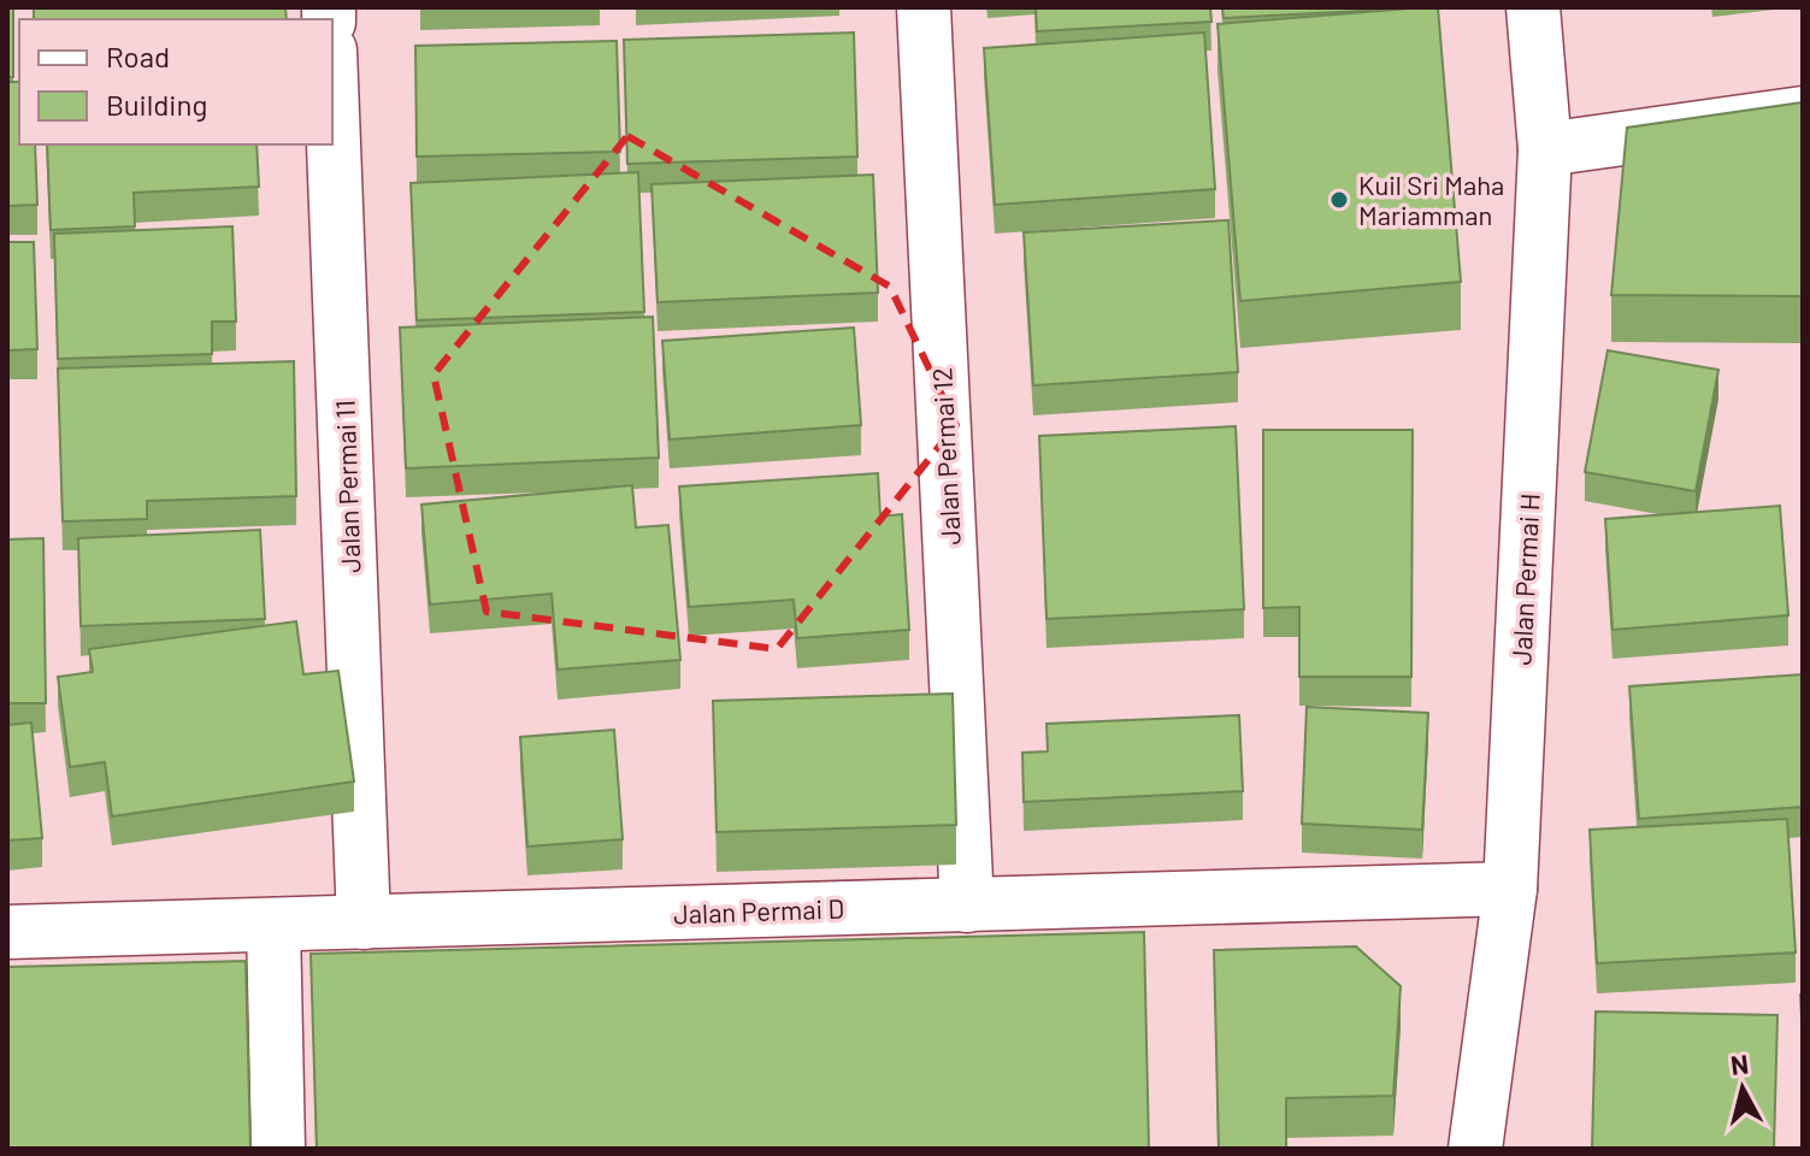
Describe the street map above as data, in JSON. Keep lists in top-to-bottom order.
{
  "streets": {
    "street": [
      "Jalan Permai 12",
      "Jalan Permai 11",
      "Jalan Permai H",
      "Jalan Permai D"
    ]
  },
  "crossings": [
    ["Jalan Permai 12", "Jalan Permai D"],
    ["Jalan Permai 11", "Jalan Permai D"],
    ["Jalan Permai H", "Jalan Permai D"]
  ],
  "places": ["Kuil Sri Maha Mariamman"],
  "legend": ["Road", "Building"],
  "north": "top"
}
